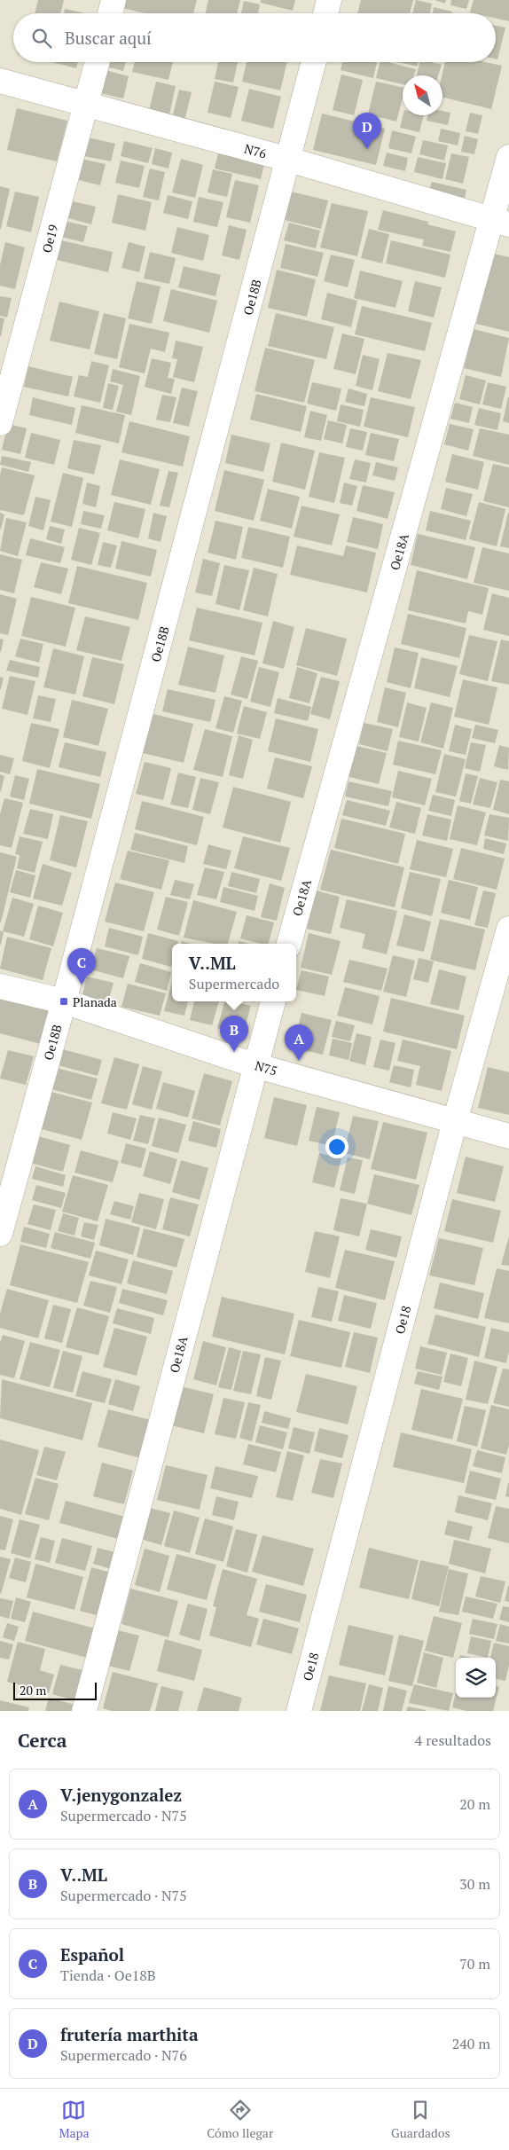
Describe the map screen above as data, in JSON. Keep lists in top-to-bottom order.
{
  "streets": {
    "street": [
      "N76",
      "Oe19",
      "Oe18B",
      "Oe18A",
      "N75",
      "Oe18"
    ]
  },
  "crossings": [
    ["N76", "Oe19"],
    ["N76", "Oe18B"],
    ["N76", "Oe18A"],
    ["Oe18B", "N75"],
    ["Oe18A", "N75"],
    ["N75", "Oe18"]
  ],
  "places": {
    "transit": ["Planada"]
  },
  "scale_bar": "20 m",
  "north": "top left",
  "page": {
    "search": "Buscar aquí",
    "pins": [
      "D",
      "C",
      "B",
      "A"
    ],
    "popup": ["V..ML", "Supermercado"],
    "scale": "20 m",
    "heading": ["Cerca", "4 resultados"],
    "list": [
      {
        "mark": "A",
        "name": "V.jenygonzalez",
        "note": "Supermercado · N75",
        "value": "20 m"
      },
      {
        "mark": "B",
        "name": "V..ML",
        "note": "Supermercado · N75",
        "value": "30 m"
      },
      {
        "mark": "C",
        "name": "Español",
        "note": "Tienda · Oe18B",
        "value": "70 m"
      },
      {
        "mark": "D",
        "name": "frutería marthita",
        "note": "Supermercado · N76",
        "value": "240 m"
      }
    ],
    "nav": ["Mapa", "Cómo llegar", "Guardados"]
  }
}
